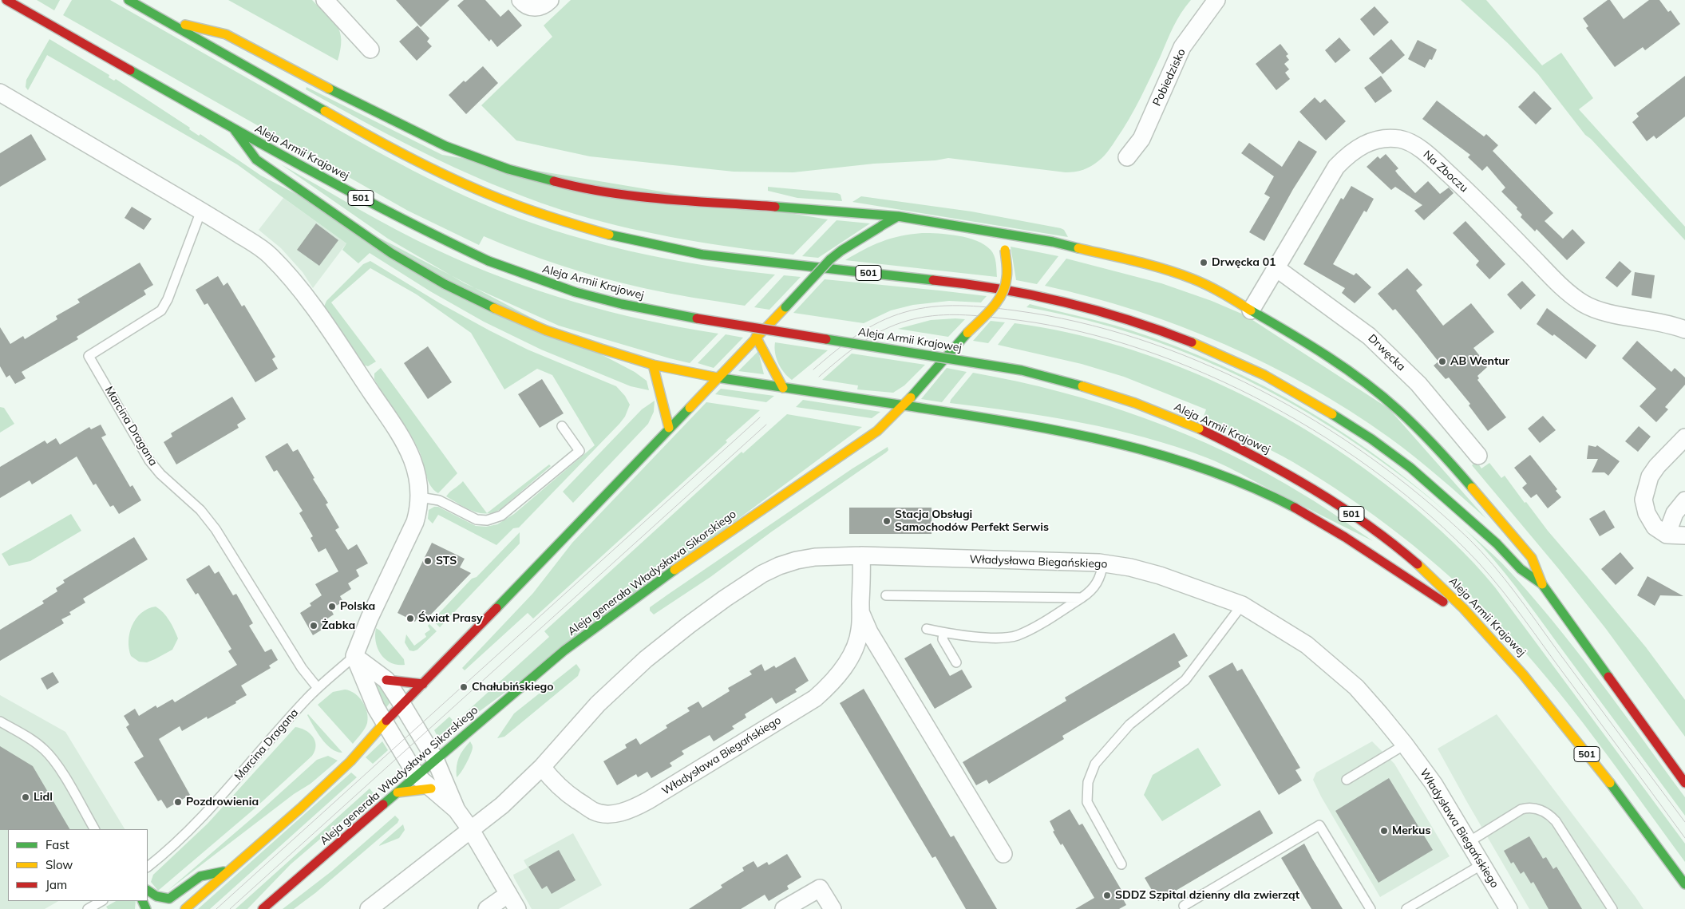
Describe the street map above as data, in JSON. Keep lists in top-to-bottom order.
{
  "streets": {
    "main road": ["Aleja Armii Krajowej", "501", "Aleja generała Władysława Sikorskiego"],
    "street": [
      "Pobiedzisko",
      "Na Zboczu",
      "Drwęcka",
      "Marcina Dragana",
      "Władysława Biegańskiego"
    ]
  },
  "crossings": [
    ["Na Zboczu", "Drwęcka"]
  ],
  "places": [
    "Drwęcka 01",
    "AB Wentur",
    "Stacja Obsługi Samochodów Perfekt Serwis",
    "STS",
    "Polska",
    "Świat Prasy",
    "Żabka",
    "Chałubińskiego",
    "Lidl",
    "Pozdrowienia",
    "Merkus",
    "SDDZ Szpital dzienny dla zwierząt"
  ],
  "legend": ["Fast", "Slow", "Jam"]
}
